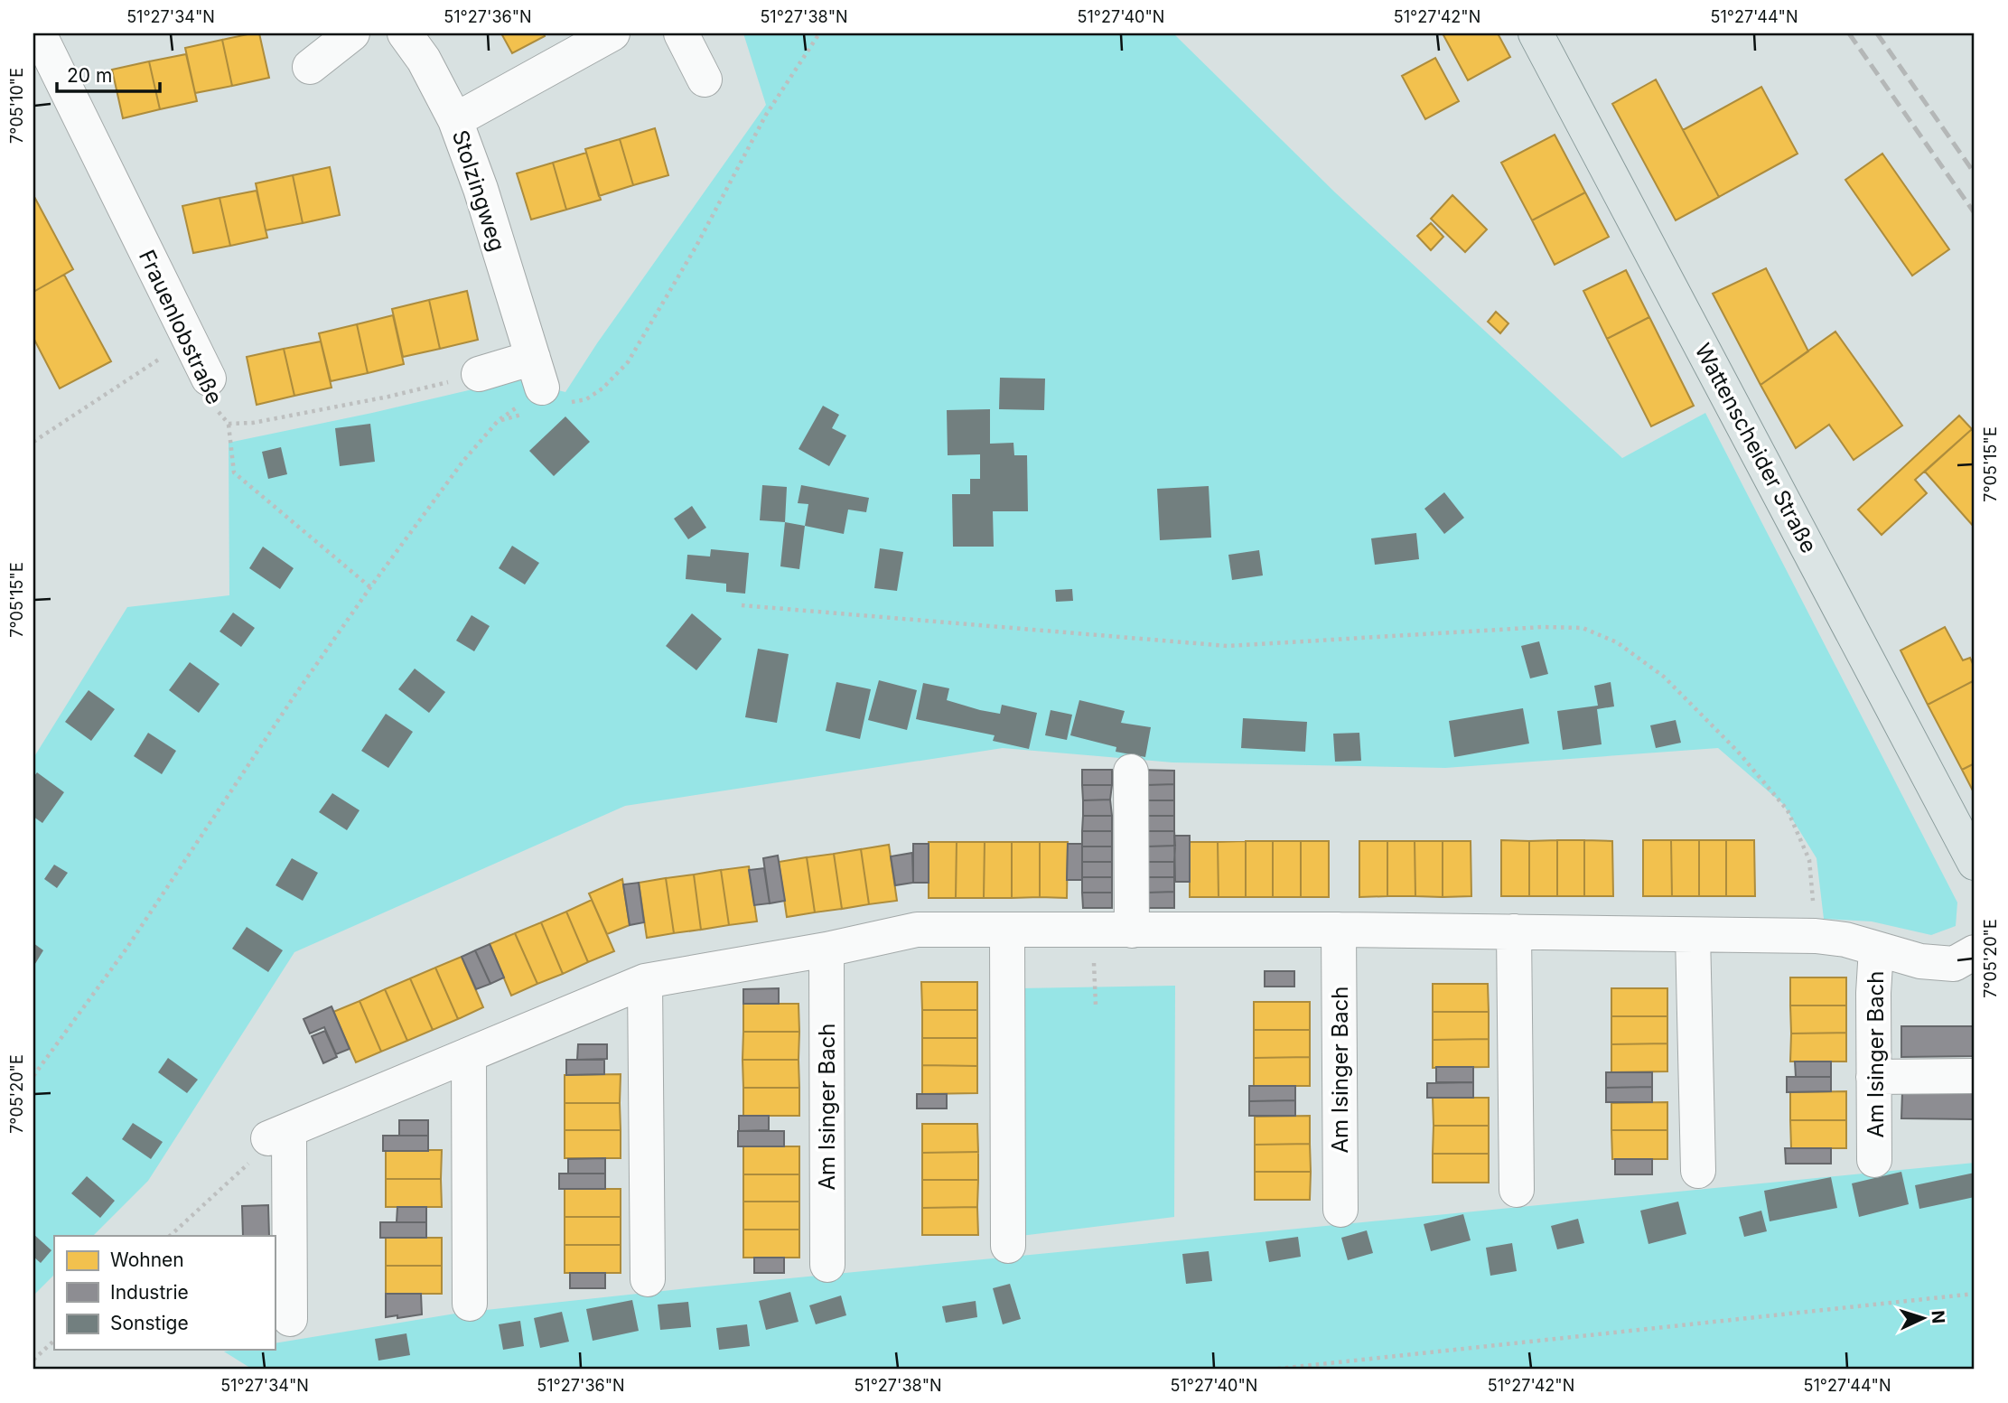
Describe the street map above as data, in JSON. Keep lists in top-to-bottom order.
{
  "streets": {
    "main road": ["Wattenscheider Straße"],
    "street": ["Stolzingweg", "Frauenlobstraße", "Am Isinger Bach"]
  },
  "legend": ["Wohnen", "Industrie", "Sonstige"],
  "scale_bar": "20 m",
  "north": "right",
  "coordinates": [
    "51°27'34\"N",
    "51°27'36\"N",
    "51°27'38\"N",
    "51°27'40\"N",
    "51°27'42\"N",
    "51°27'44\"N",
    "7°05'10\"E",
    "7°05'15\"E",
    "7°05'20\"E"
  ]
}
